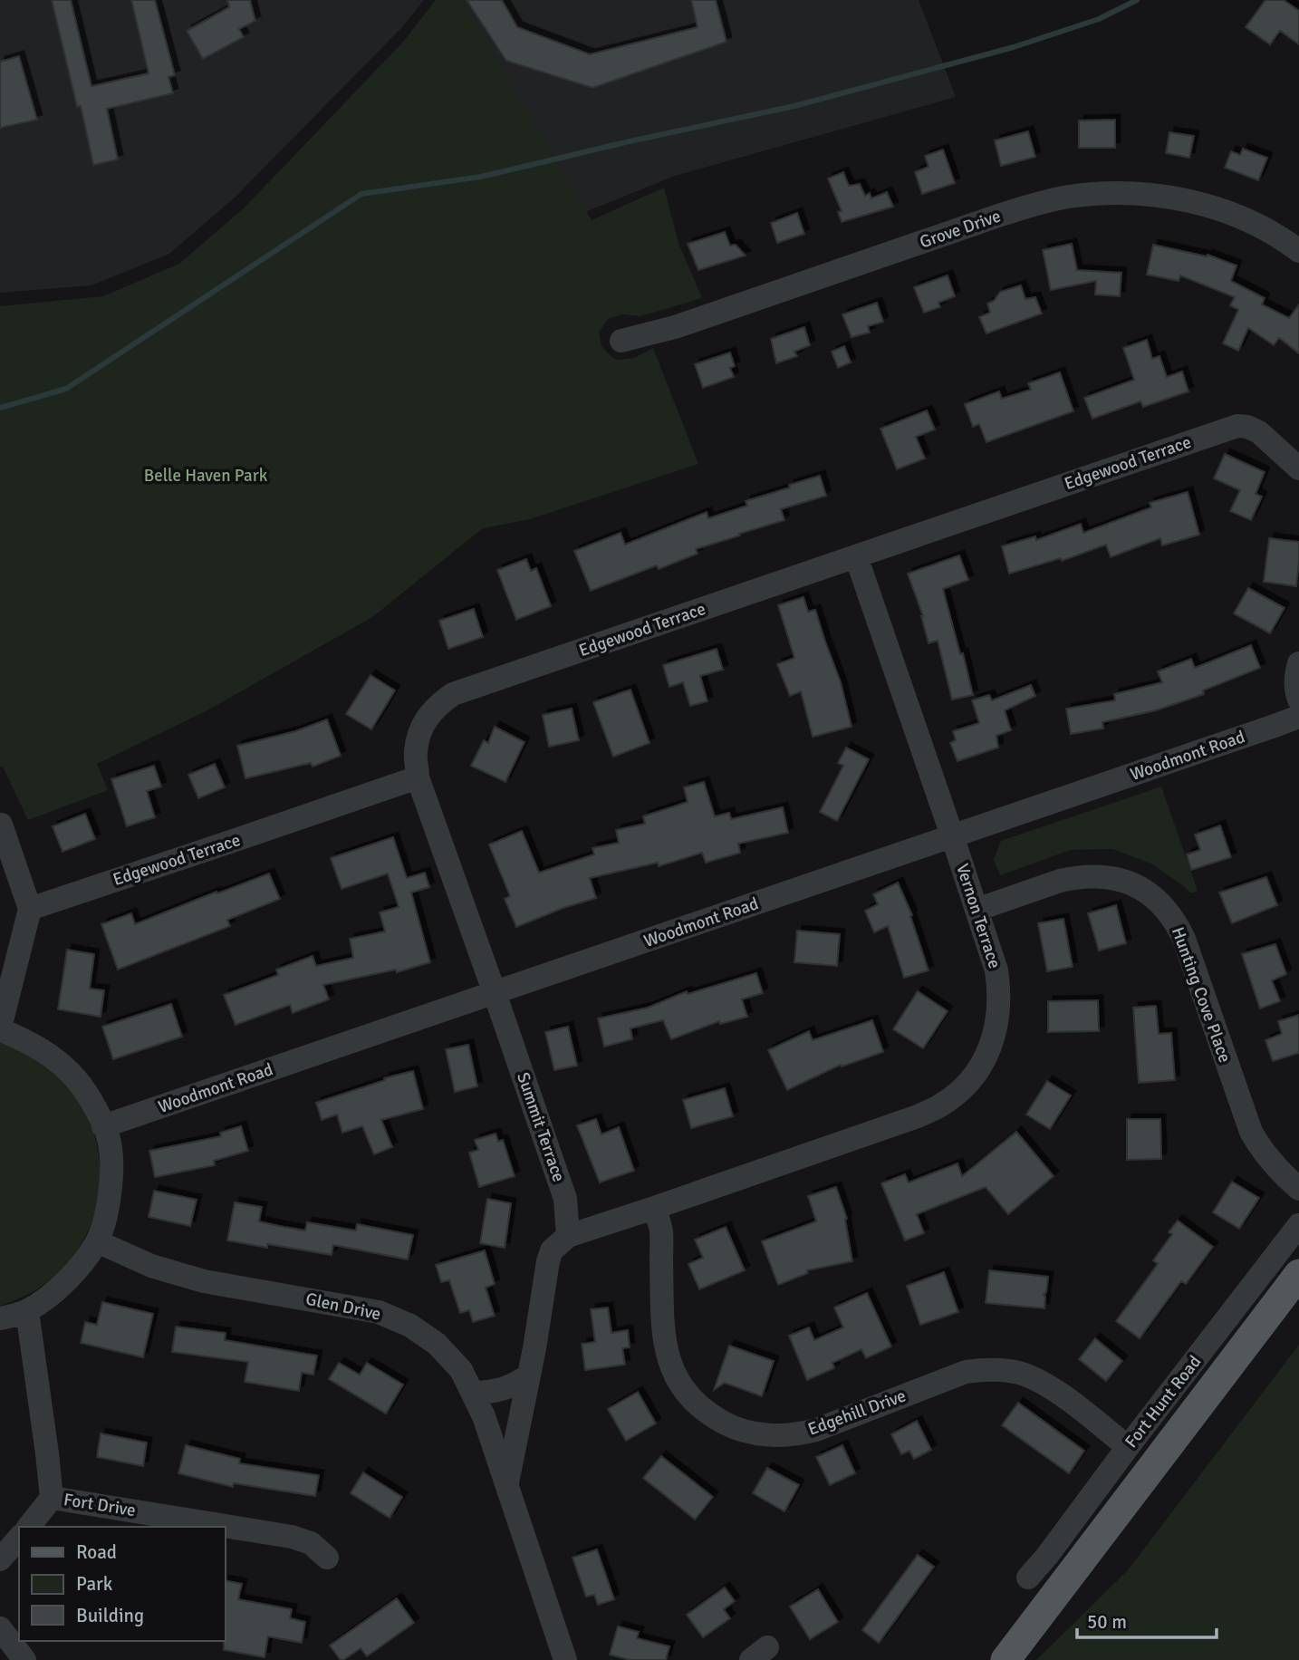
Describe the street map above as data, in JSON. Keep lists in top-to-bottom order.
{
  "streets": {
    "main road": ["Fort Hunt Road"],
    "street": [
      "Grove Drive",
      "Edgewood Terrace",
      "Woodmont Road",
      "Vernon Terrace",
      "Hunting Cove Place",
      "Summit Terrace",
      "Glen Drive",
      "Edgehill Drive",
      "Fort Drive"
    ]
  },
  "crossings": [
    ["Edgewood Terrace", "Vernon Terrace"],
    ["Edgewood Terrace", "Summit Terrace"],
    ["Woodmont Road", "Vernon Terrace"],
    ["Woodmont Road", "Summit Terrace"],
    ["Vernon Terrace", "Hunting Cove Place"],
    ["Vernon Terrace", "Summit Terrace"],
    ["Vernon Terrace", "Edgehill Drive"],
    ["Fort Hunt Road", "Edgehill Drive"]
  ],
  "parks": ["Belle Haven Park"],
  "legend": ["Road", "Park", "Building"],
  "scale_bar": "50 m"
}
